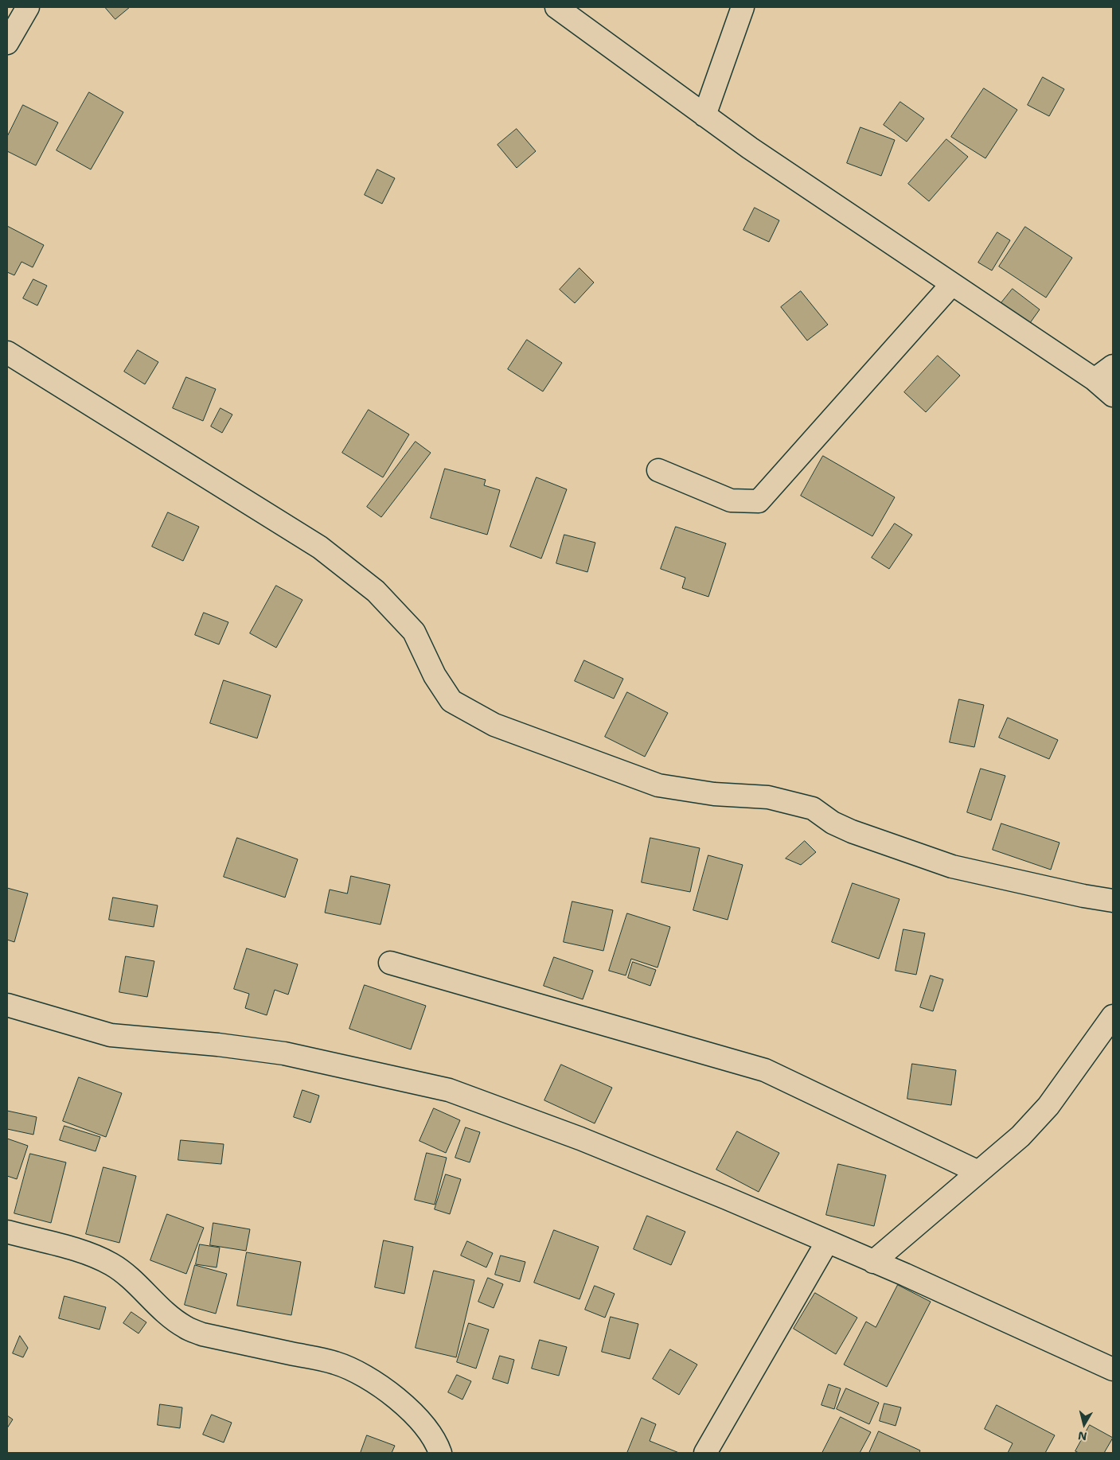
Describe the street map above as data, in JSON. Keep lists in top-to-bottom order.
{
  "north": "bottom"
}
